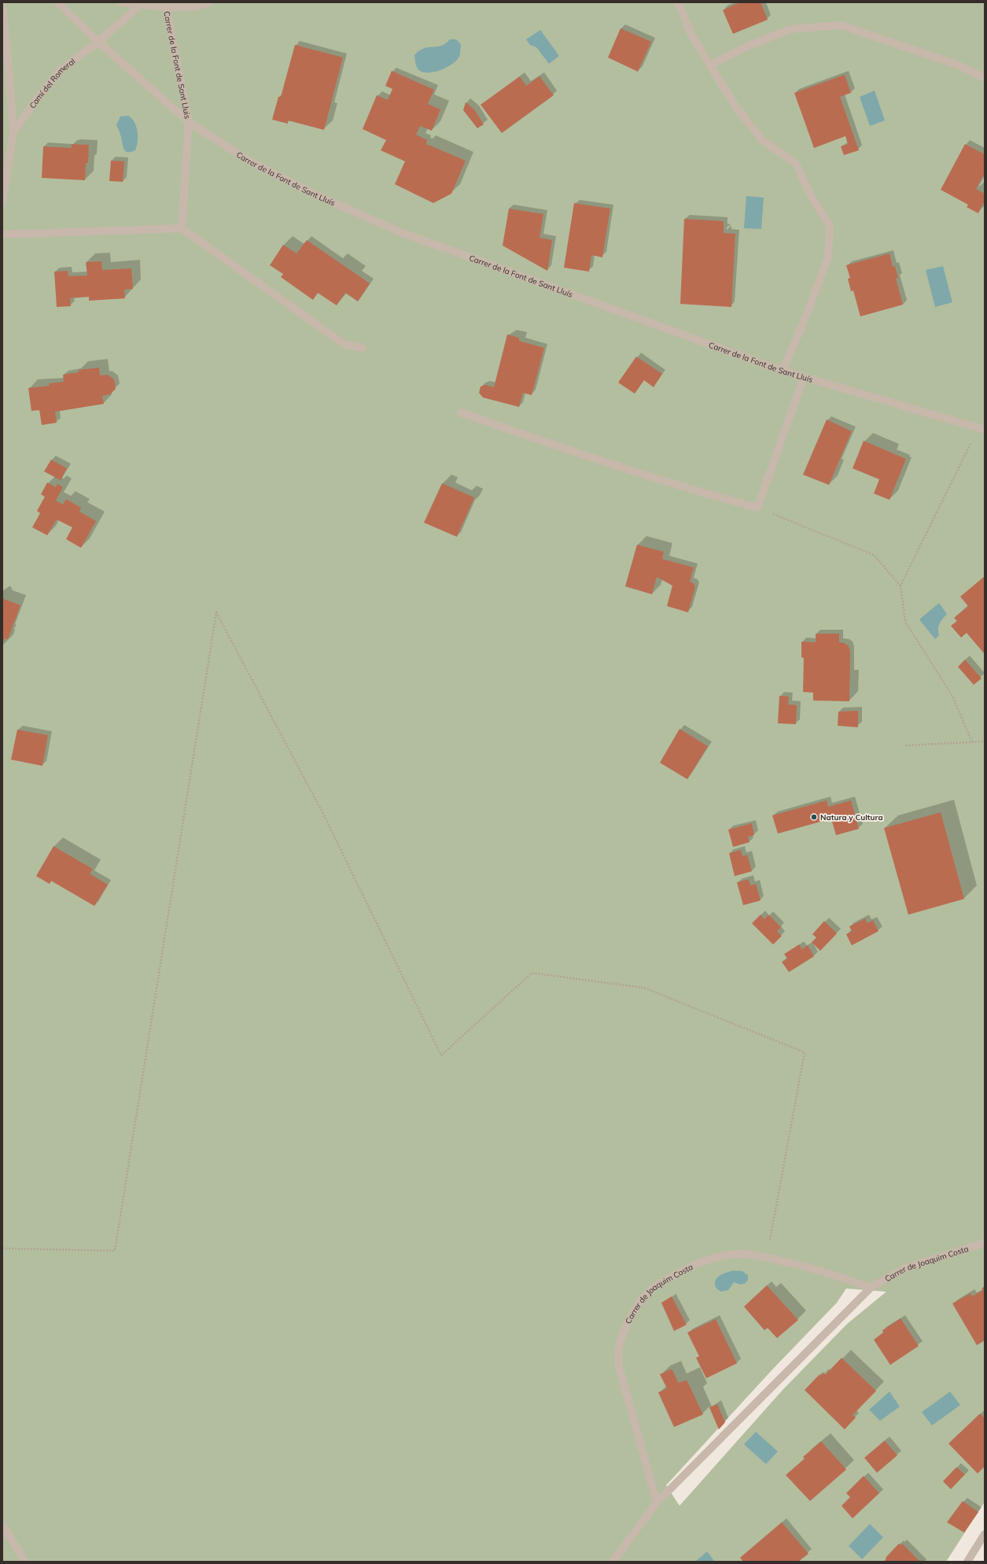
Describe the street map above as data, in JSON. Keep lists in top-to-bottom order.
{
  "streets": {
    "street": [
      "Carrer de la Font de Sant Lluis",
      "Camí del Romeral",
      "Carrer de la Font de Sant Lluís",
      "Carrer de Joaquim Costa"
    ]
  },
  "crossings": [
    ["Carrer de la Font de Sant Lluis", "Carrer de la Font de Sant Lluís"],
    ["Camí del Romeral", "Carrer de la Font de Sant Lluís"]
  ],
  "places": ["Natura y Cultura"]
}
